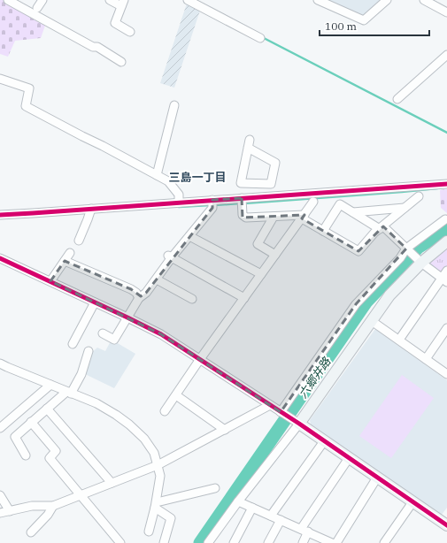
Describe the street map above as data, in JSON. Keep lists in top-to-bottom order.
{
  "districts": ["三島一丁目"],
  "water": ["六郷井路"],
  "scale_bar": "100 m"
}
